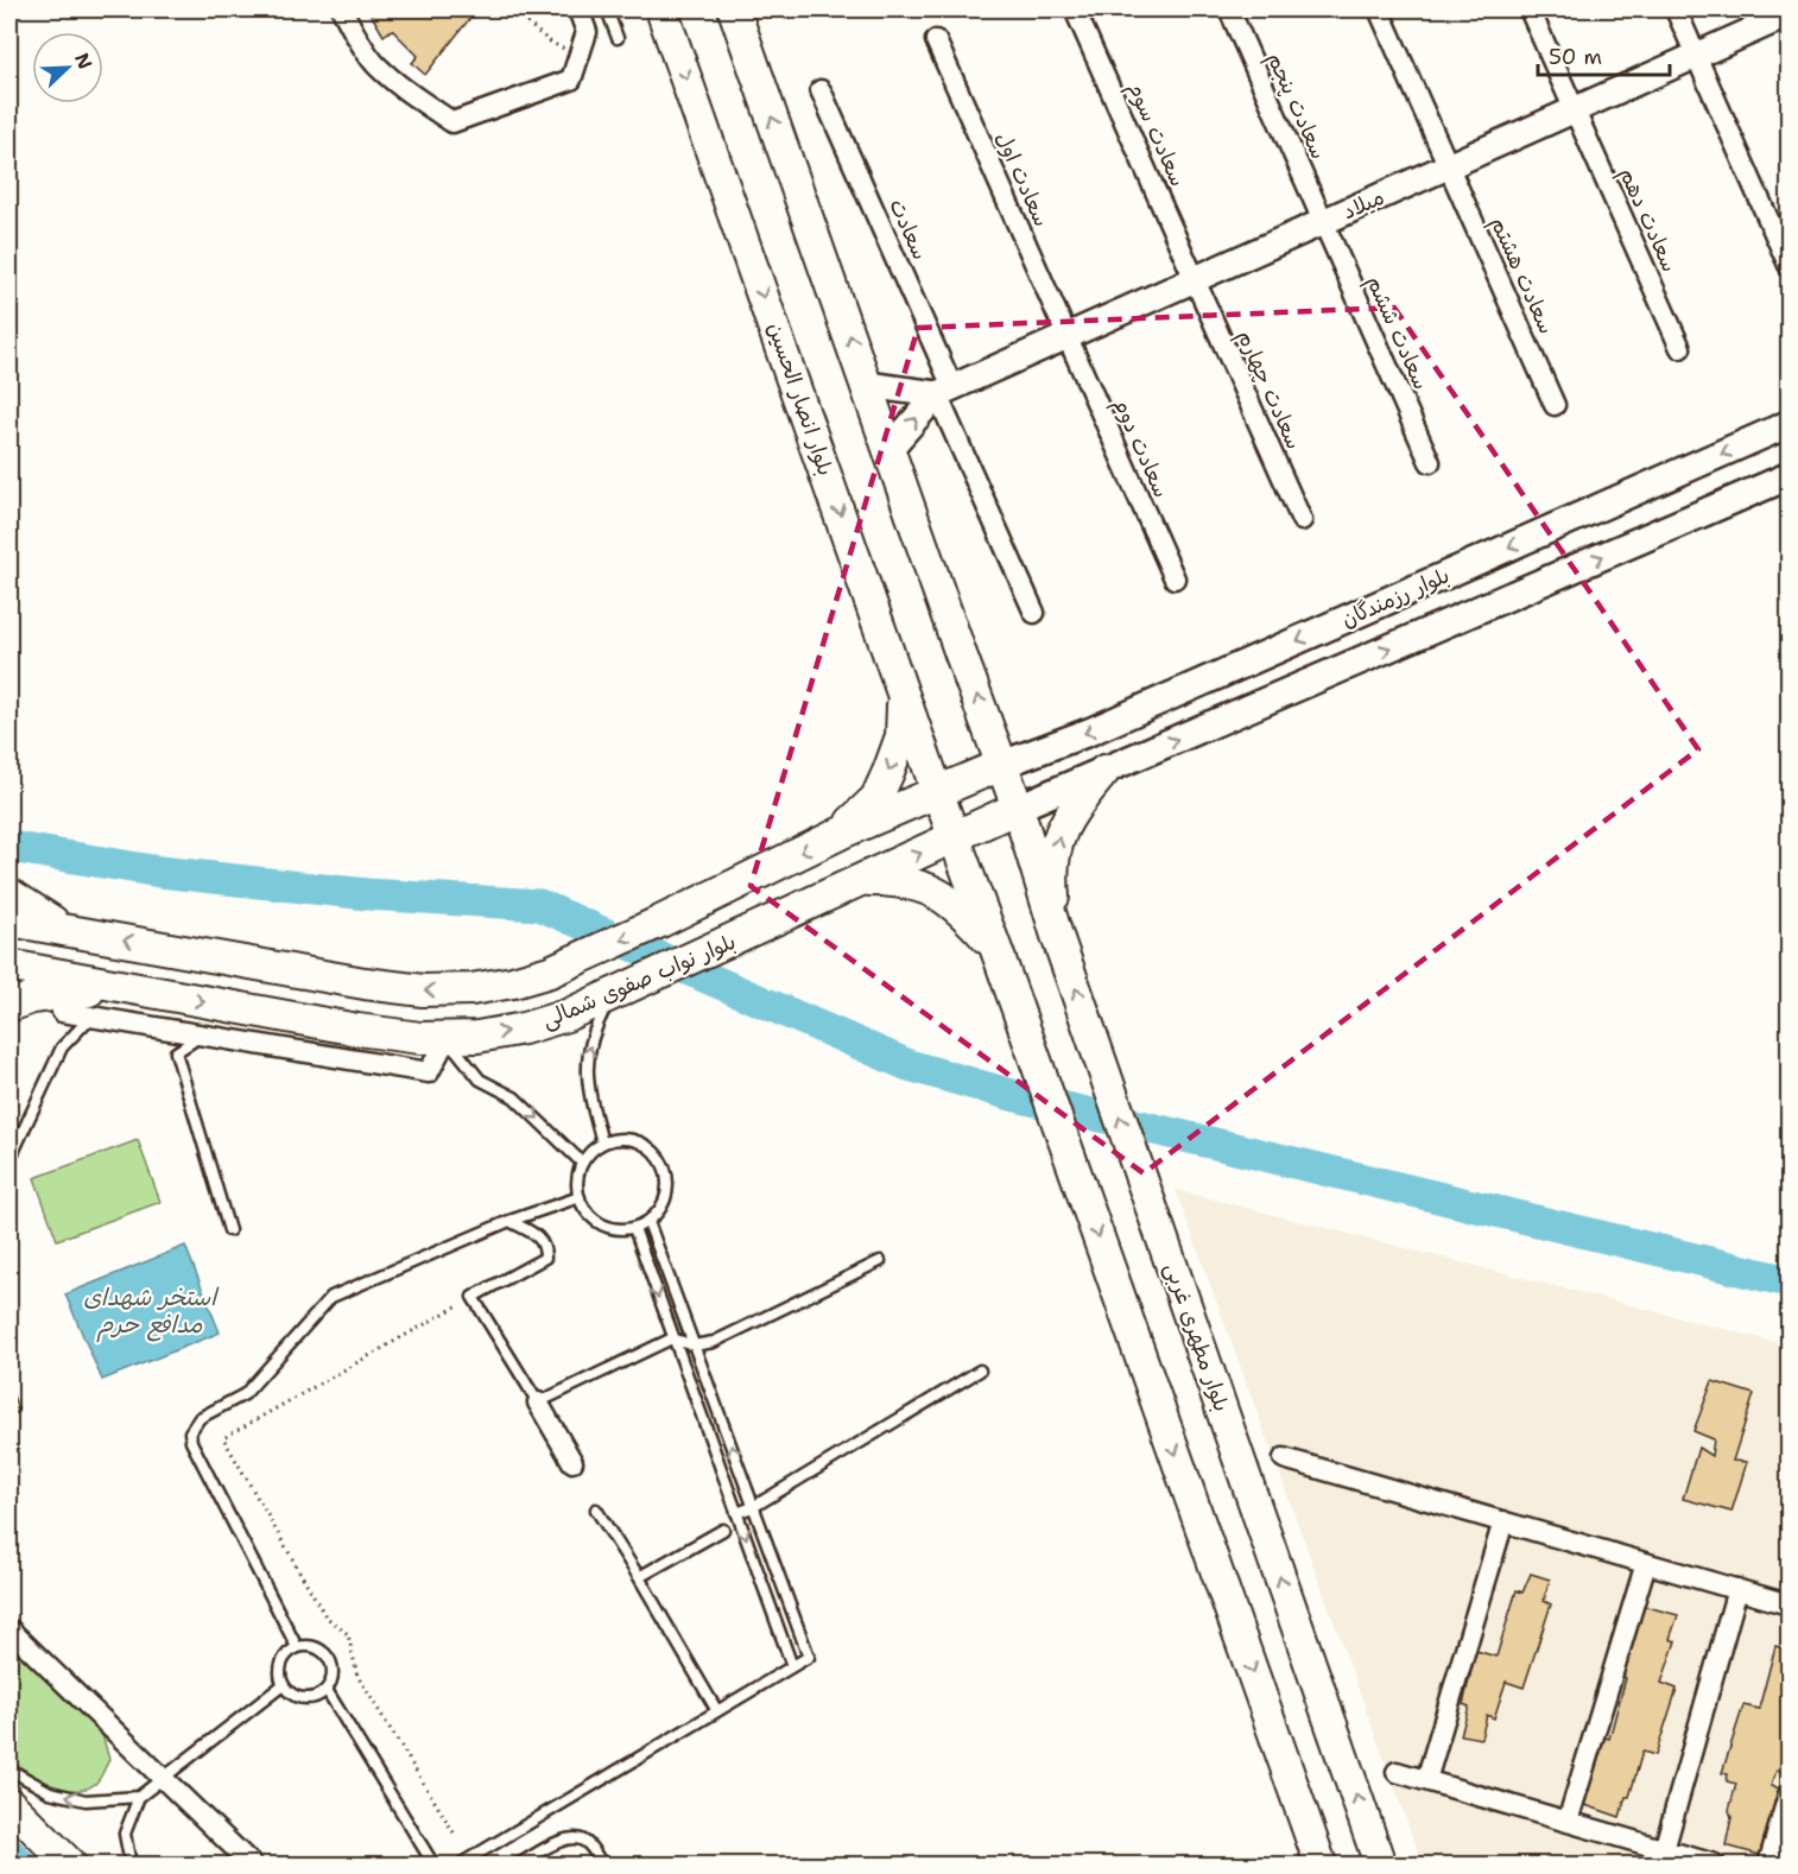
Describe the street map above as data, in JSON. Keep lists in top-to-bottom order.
{
  "streets": {
    "main road": [
      "بلوار انصار الحسین",
      "بلوار رزمندگان",
      "بلوار نواب صفوی شمالی",
      "بلوار مطهری غربی"
    ],
    "street": [
      "سعادت پنجم",
      "سعادت سوم",
      "سعادت اول",
      "میلاد",
      "سعادت دهم",
      "سعادت",
      "سعادت هشتم",
      "سعادت ششم",
      "سعادت چهارم",
      "سعادت دوم"
    ]
  },
  "crossings": [
    ["سعادت پنجم", "میلاد"],
    ["سعادت پنجم", "سعادت ششم"],
    ["سعادت سوم", "میلاد"],
    ["سعادت سوم", "سعادت چهارم"],
    ["سعادت اول", "میلاد"],
    ["سعادت اول", "سعادت دوم"],
    ["میلاد", "سعادت دهم"],
    ["میلاد", "سعادت"],
    ["میلاد", "سعادت هشتم"],
    ["میلاد", "سعادت ششم"],
    ["میلاد", "سعادت چهارم"],
    ["میلاد", "سعادت دوم"],
    ["بلوار انصار الحسین", "بلوار نواب صفوی شمالی"],
    ["بلوار رزمندگان", "بلوار نواب صفوی شمالی"],
    ["بلوار رزمندگان", "بلوار مطهری غربی"],
    ["بلوار نواب صفوی شمالی", "بلوار مطهری غربی"]
  ],
  "water": ["استخر شهدای مدافع حرم"],
  "scale_bar": "50 m",
  "north": "top right"
}
